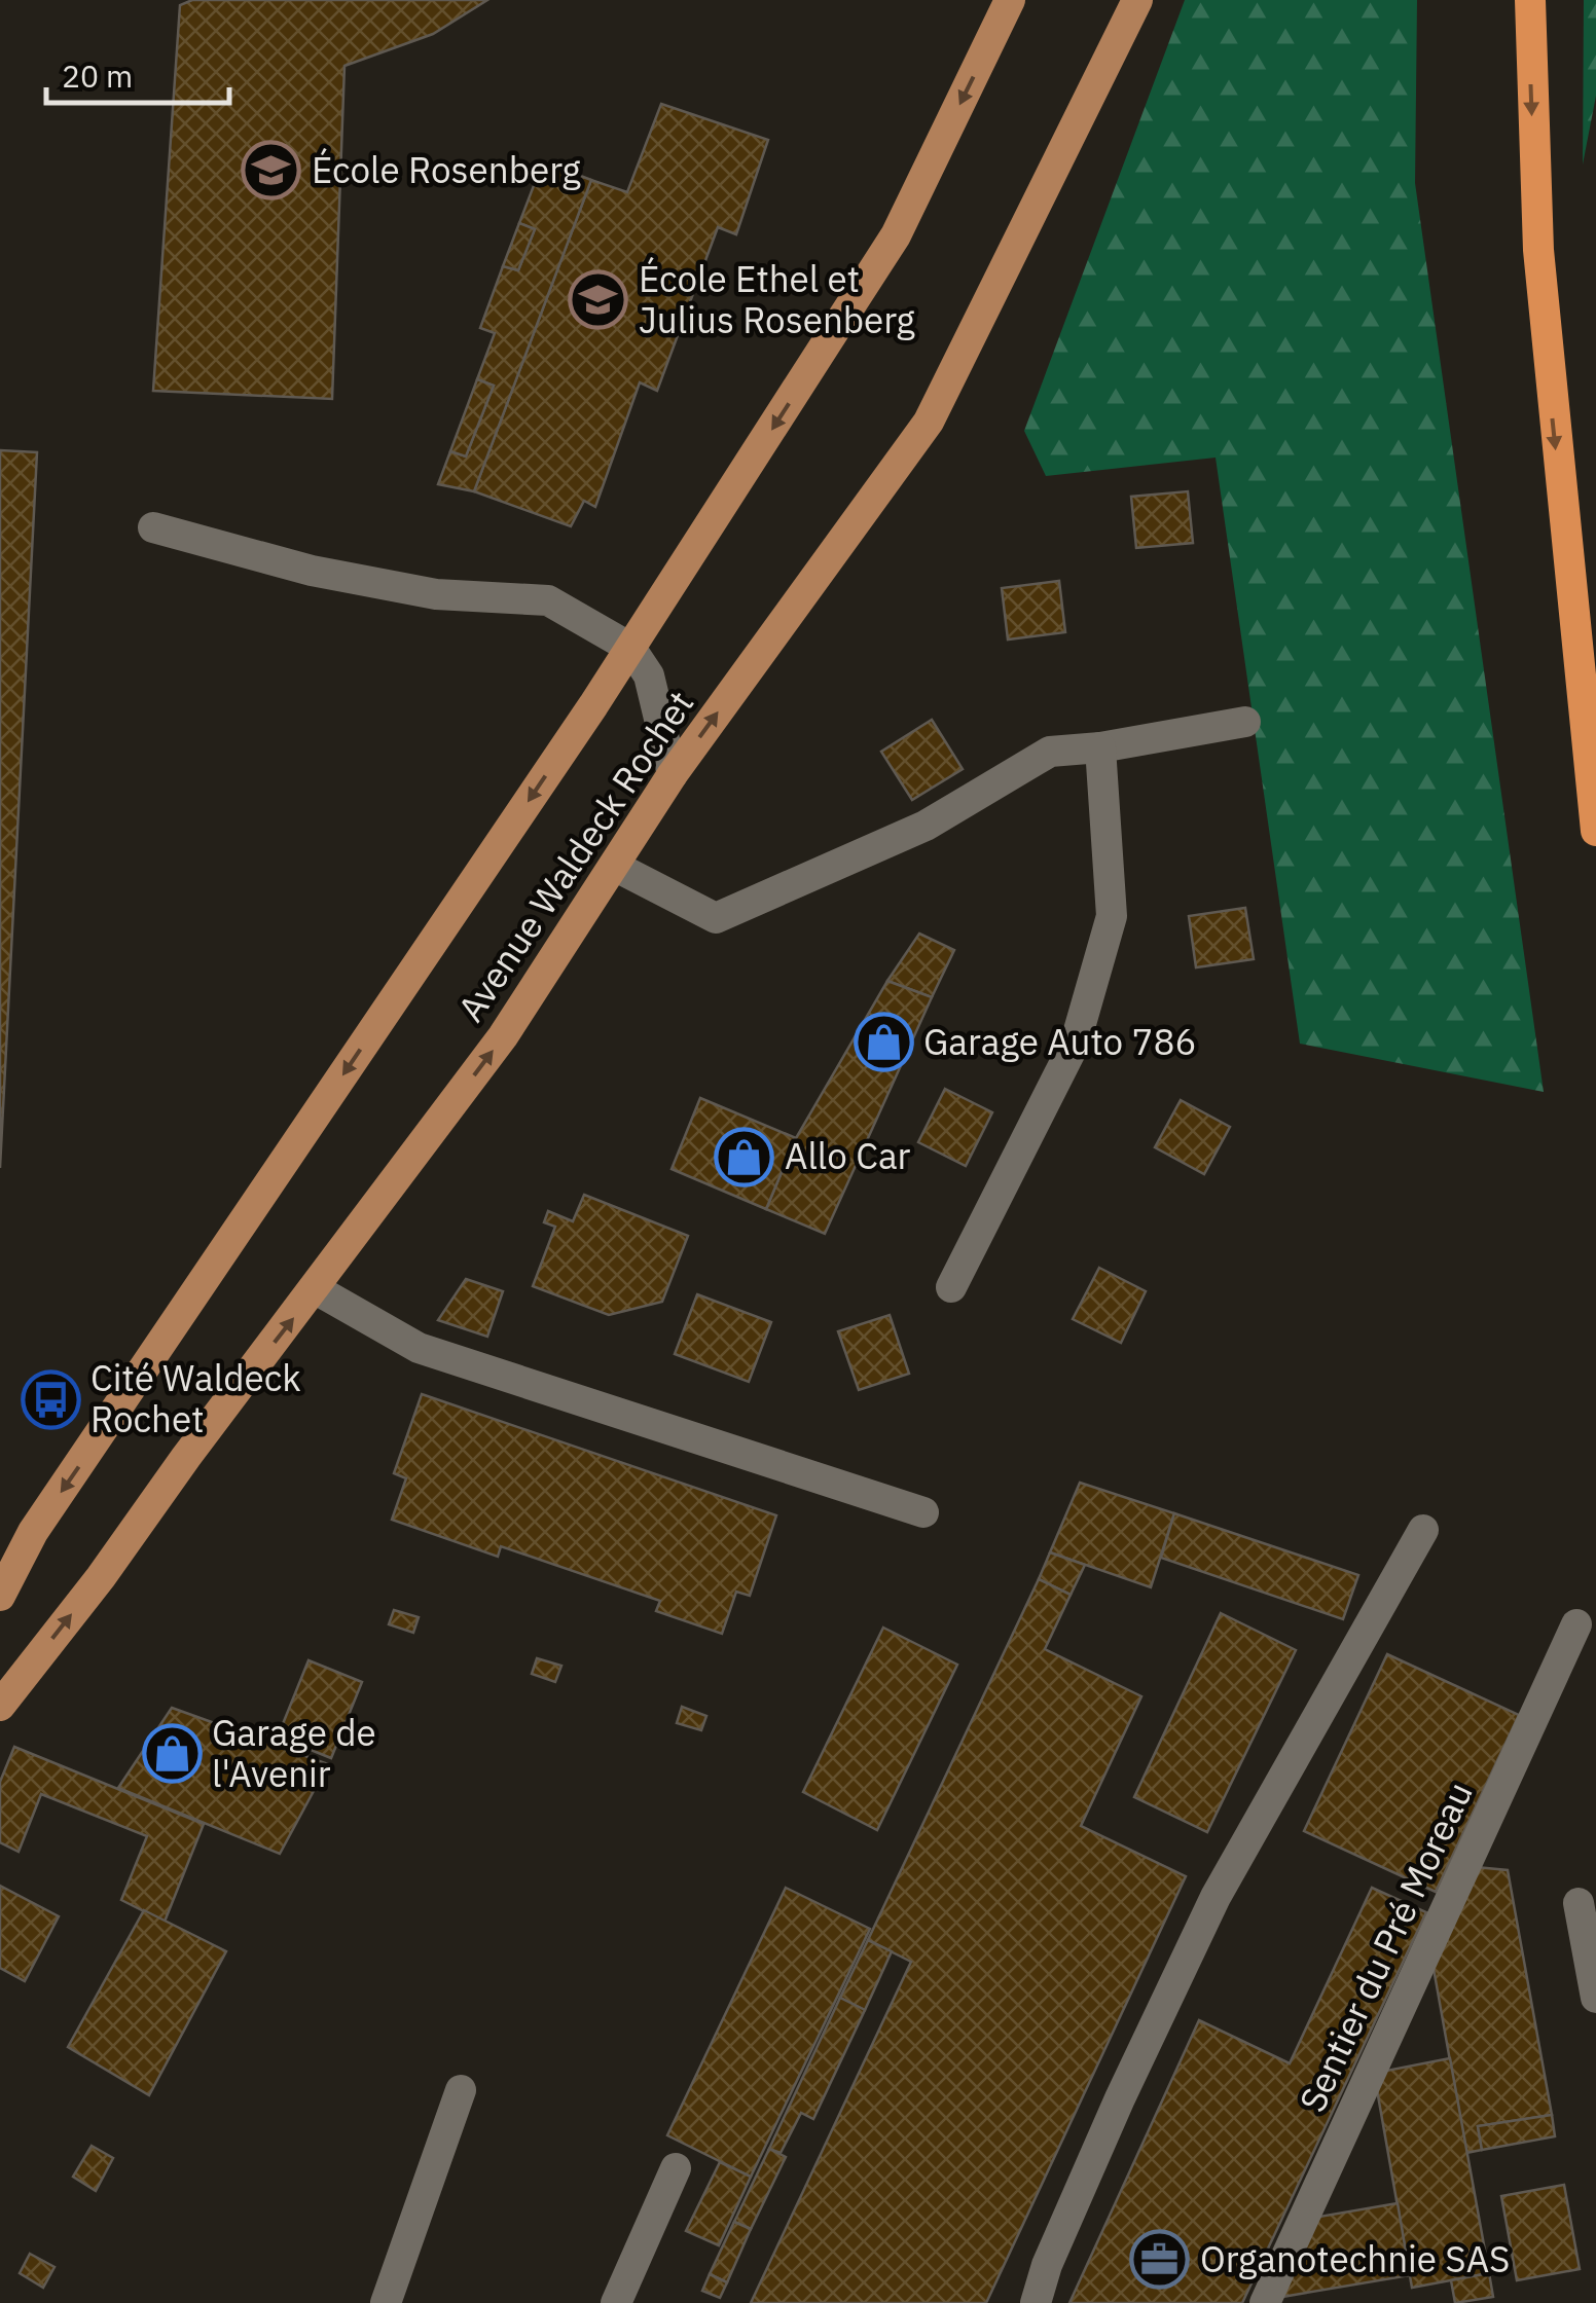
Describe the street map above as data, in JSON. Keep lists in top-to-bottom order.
{
  "streets": {
    "main road": ["Avenue Waldeck Rochet"],
    "lane": ["Sentier du Pré Moreau"]
  },
  "places": {
    "school or university": ["École Rosenberg", "École Ethel et Julius Rosenberg"],
    "shop": ["Garage Auto 786", "Allo Car", "Garage de l'Avenir"],
    "bus stop": ["Cité Waldeck Rochet"],
    "office": ["Organotechnie SAS"]
  },
  "scale_bar": "20 m"
}
